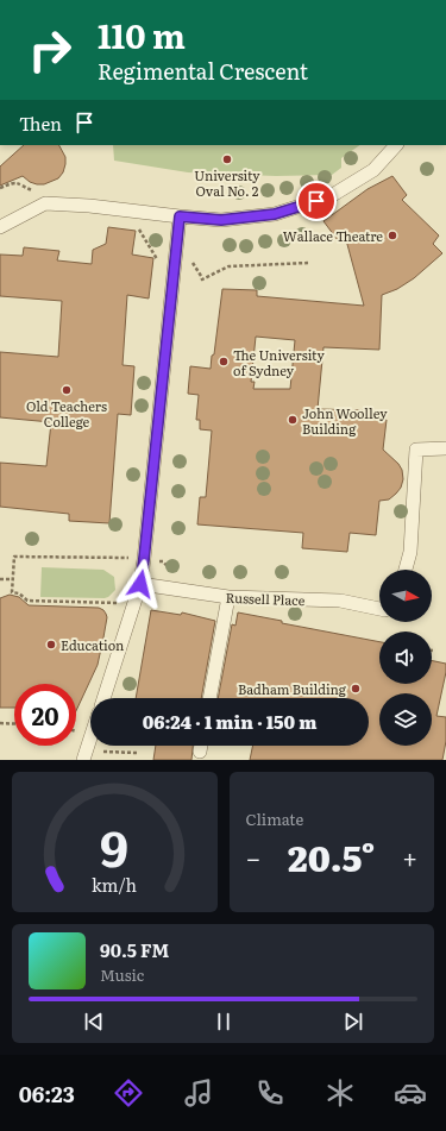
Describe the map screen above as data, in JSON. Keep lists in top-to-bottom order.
{
  "streets": {
    "lane": ["Russell Place"]
  },
  "places": [
    "University Oval No. 2",
    "Wallace Theatre",
    "The University of Sydney",
    "Old Teachers College",
    "John Woolley Building",
    "Education",
    "Badham Building"
  ],
  "north": "right",
  "page": {
    "turn": ["110 m", "Regimental Crescent"],
    "then": "Then",
    "limit": "20",
    "trip": "06:24 · 1 min · 150 m",
    "tile": "Climate",
    "heat": ["−", "20.5°", "+"],
    "song": ["90.5 FM", "Music"],
    "tabs": "06:23",
    "gauge": ["9", "km/h"]
  }
}
